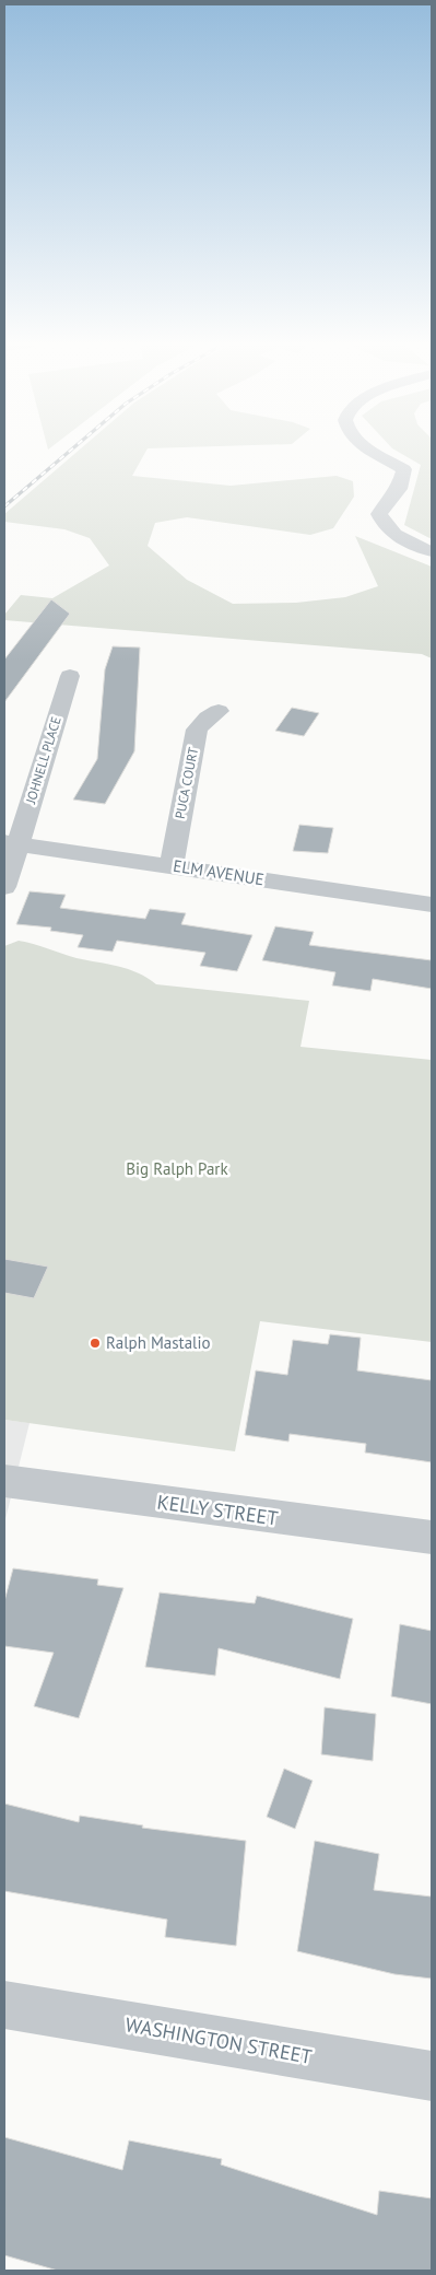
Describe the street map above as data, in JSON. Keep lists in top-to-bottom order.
{
  "streets": {
    "street": [
      "JOHNELL PLACE",
      "PUCA COURT",
      "ELM AVENUE",
      "KELLY STREET",
      "WASHINGTON STREET"
    ]
  },
  "crossings": [
    ["JOHNELL PLACE", "ELM AVENUE"],
    ["PUCA COURT", "ELM AVENUE"]
  ],
  "parks": ["Big Ralph Park"],
  "places": ["Ralph Mastalio"]
}
